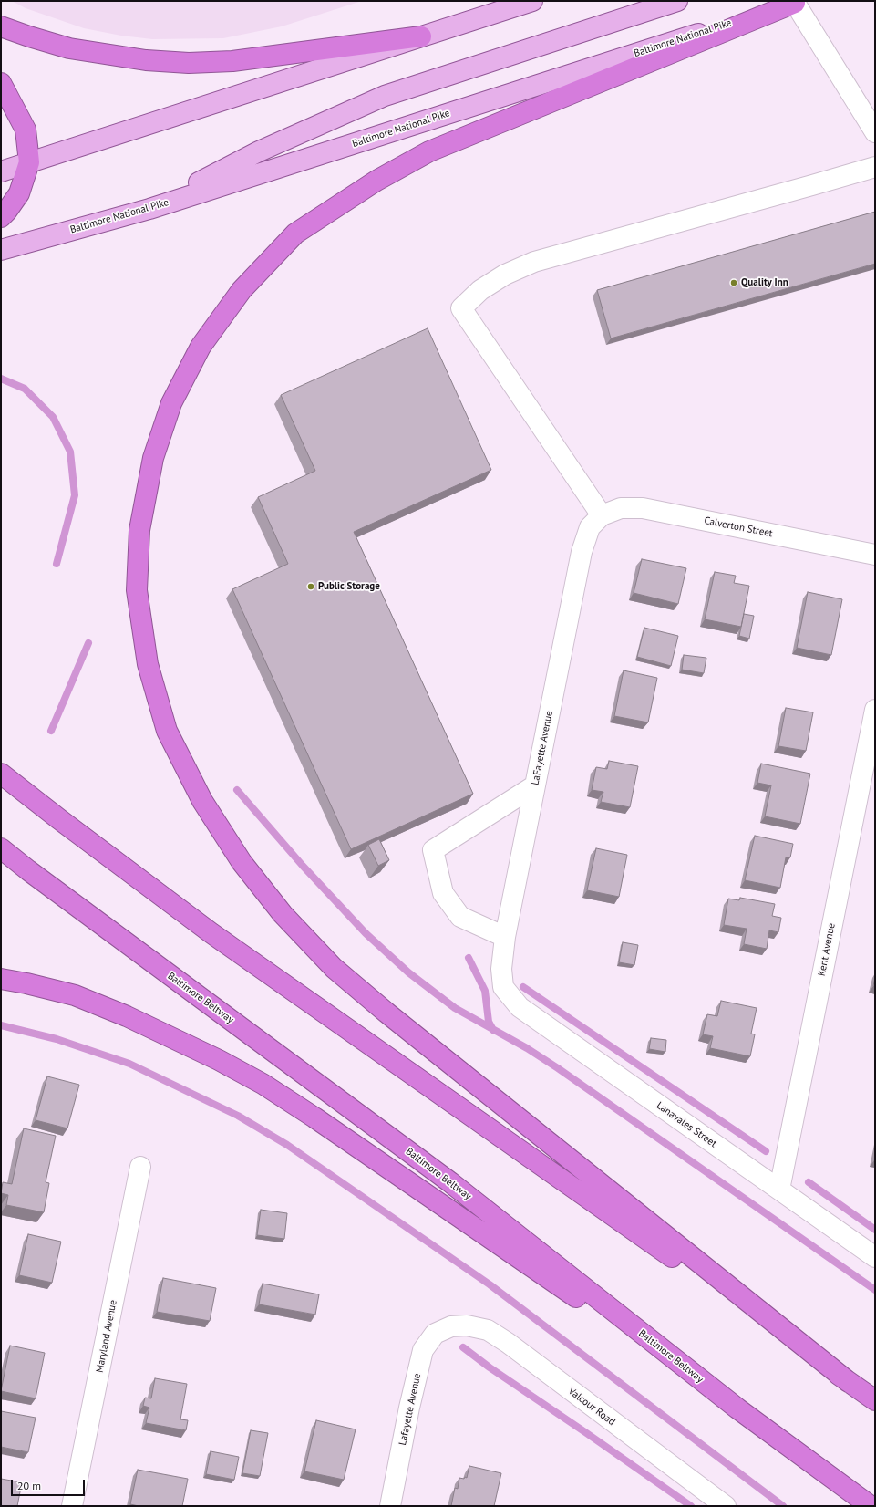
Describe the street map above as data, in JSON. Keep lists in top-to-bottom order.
{
  "streets": {
    "highway": ["Baltimore Beltway"],
    "main road": ["Baltimore National Pike"],
    "street": [
      "Calverton Street",
      "LaFayette Avenue",
      "Kent Avenue",
      "Lanavales Street",
      "Maryland Avenue",
      "Valcour Road",
      "Lafayette Avenue"
    ]
  },
  "crossings": [
    ["Calverton Street", "LaFayette Avenue"],
    ["LaFayette Avenue", "Lanavales Street"],
    ["Kent Avenue", "Lanavales Street"],
    ["Valcour Road", "Lafayette Avenue"]
  ],
  "places": ["Quality Inn", "Public Storage"],
  "scale_bar": "20 m"
}
